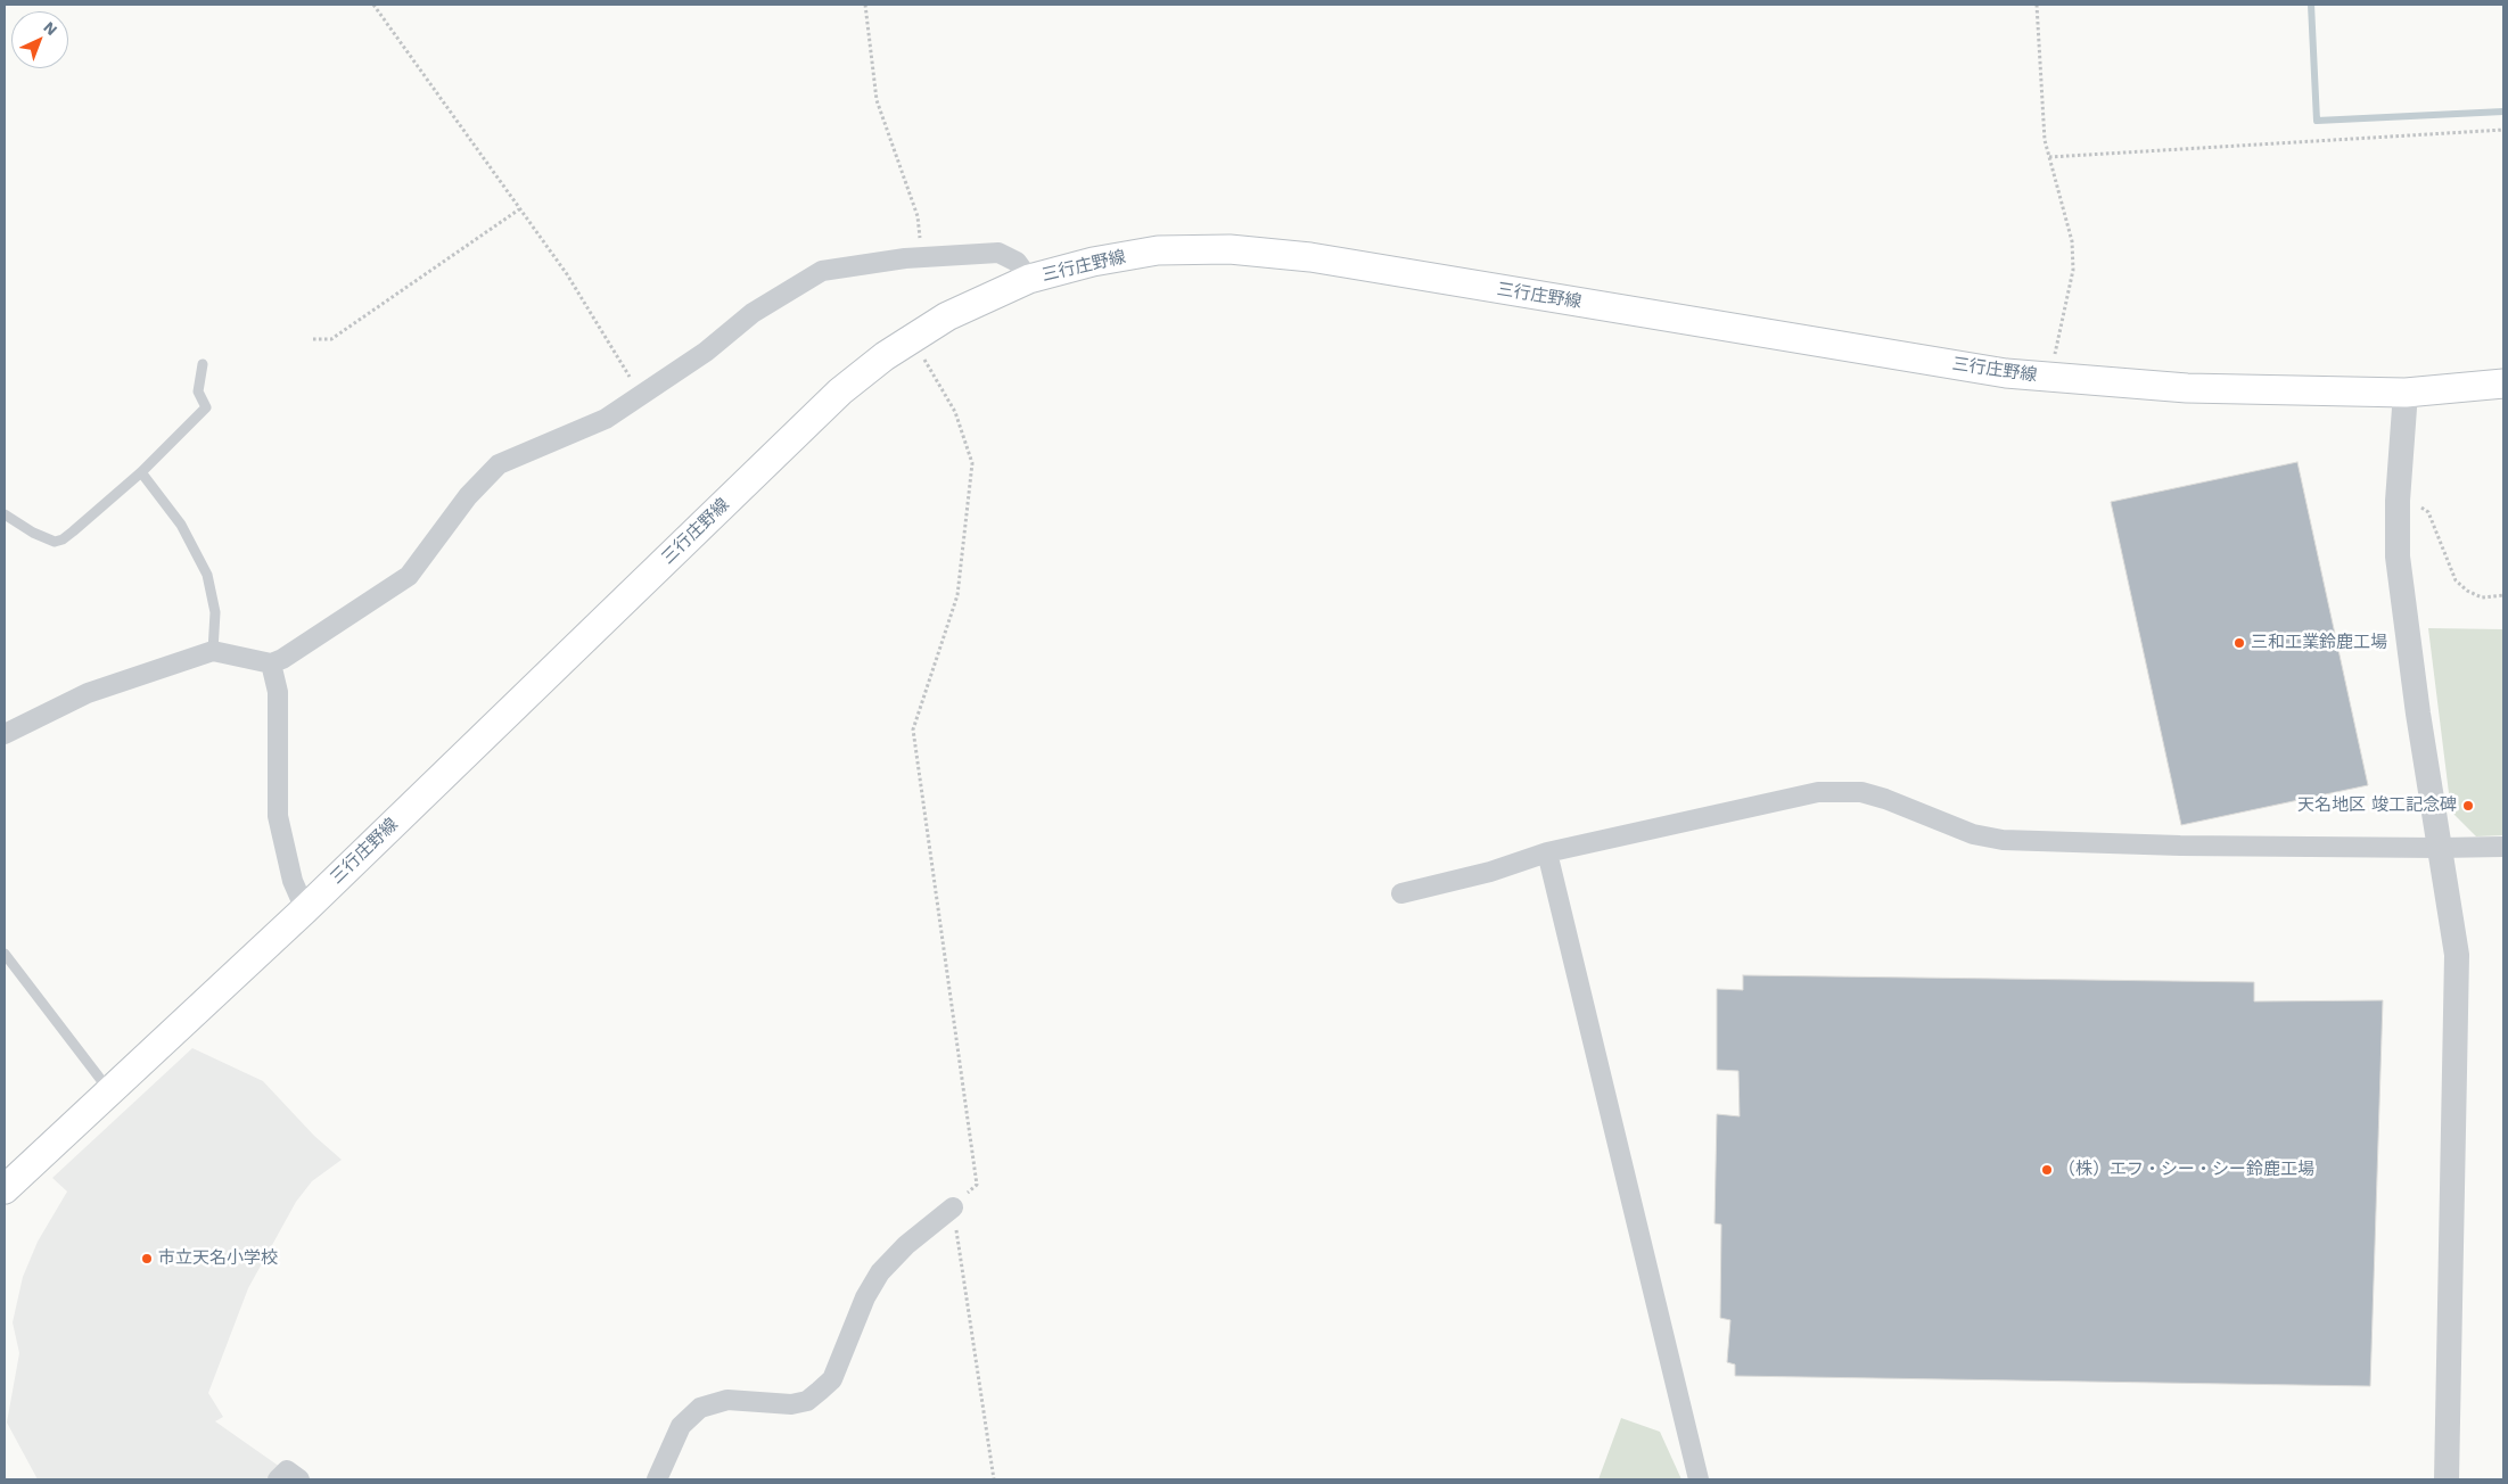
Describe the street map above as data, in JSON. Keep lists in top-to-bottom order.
{
  "streets": {
    "main road": ["三行庄野線"]
  },
  "places": [
    "三和工業鈴鹿工場",
    "天名地区 竣工記念碑",
    "（株）エフ・シー・シー鈴鹿工場",
    "市立天名小学校"
  ],
  "north": "top right"
}
